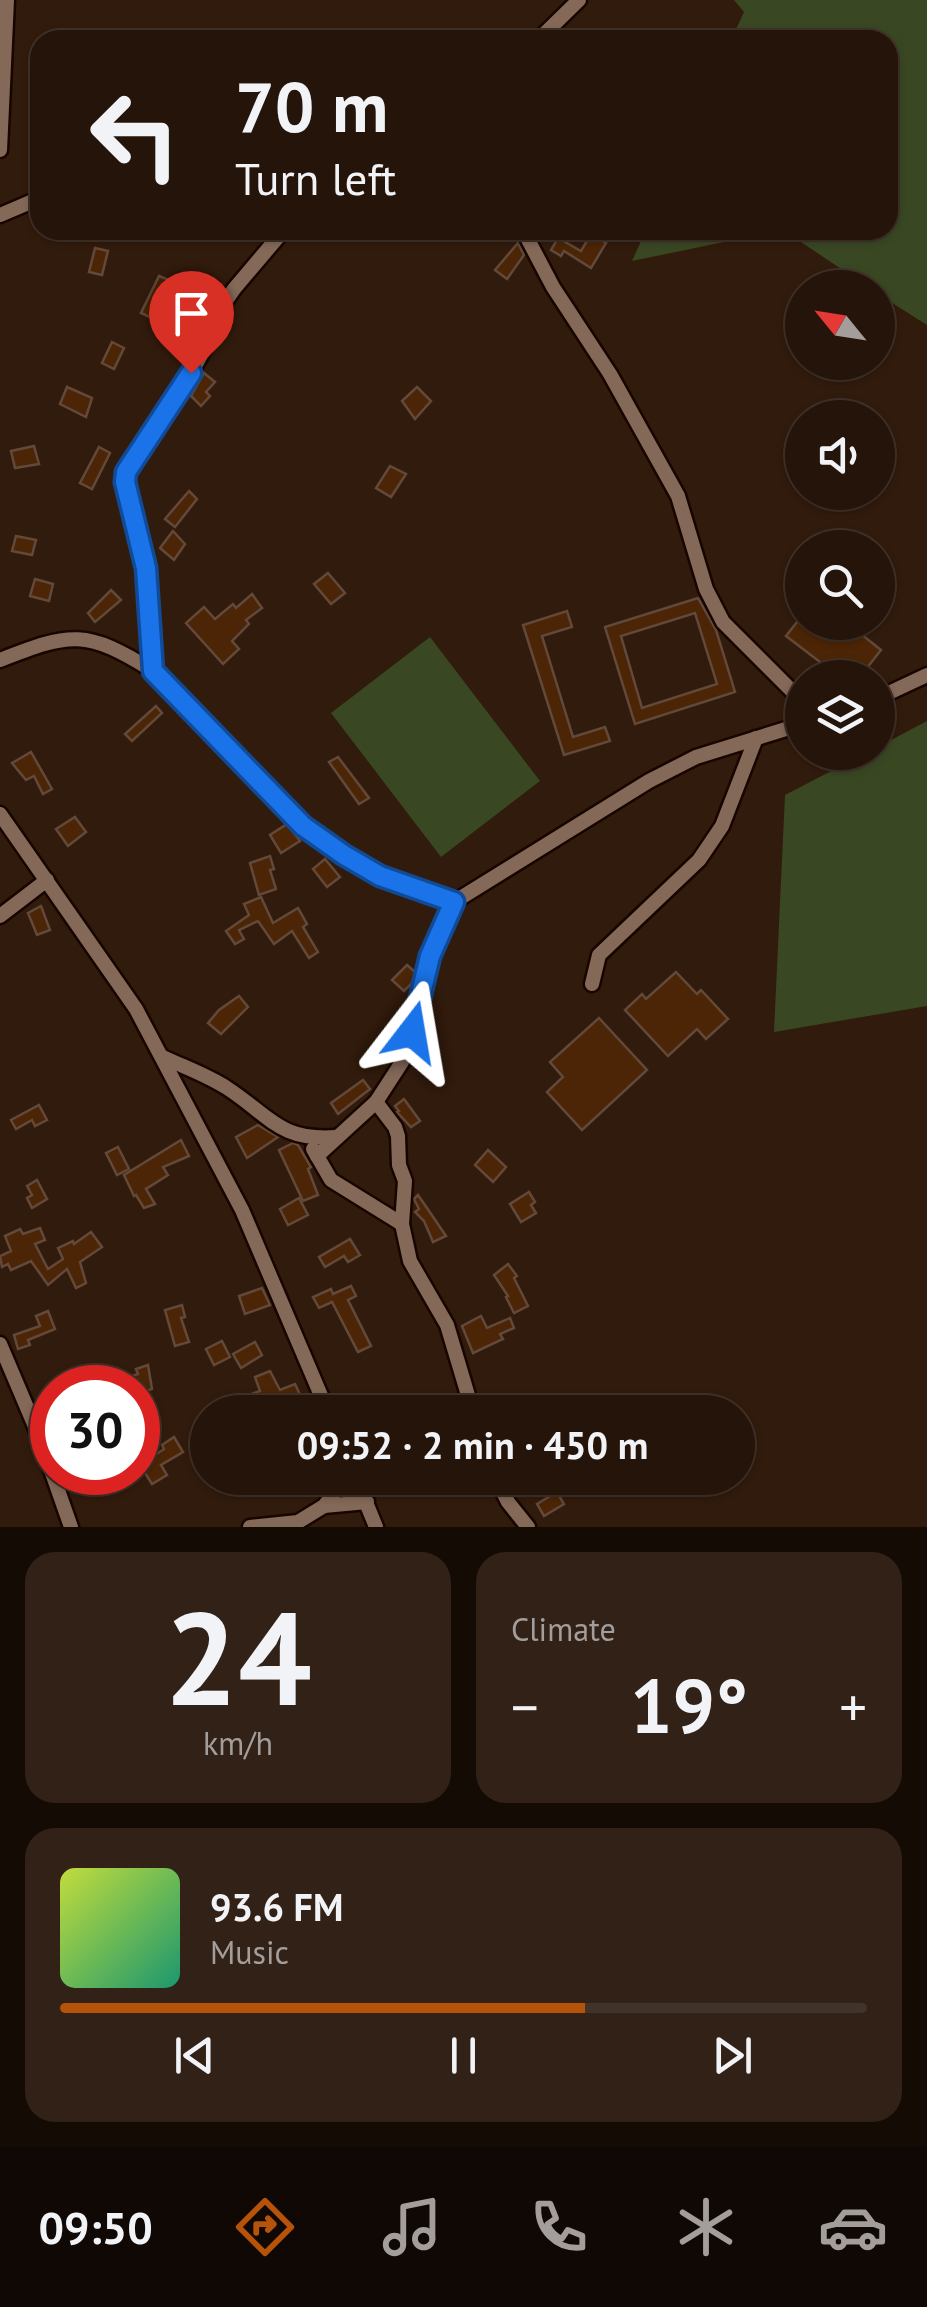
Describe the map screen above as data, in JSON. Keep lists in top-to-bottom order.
{
  "north": "top left",
  "page": {
    "turn": ["70 m", "Turn left"],
    "limit": "30",
    "trip": "09:52 · 2 min · 450 m",
    "tile": [
      ["24", "km/h"],
      "Climate"
    ],
    "heat": ["−", "19°", "+"],
    "song": ["93.6 FM", "Music"],
    "tabs": "09:50"
  }
}
